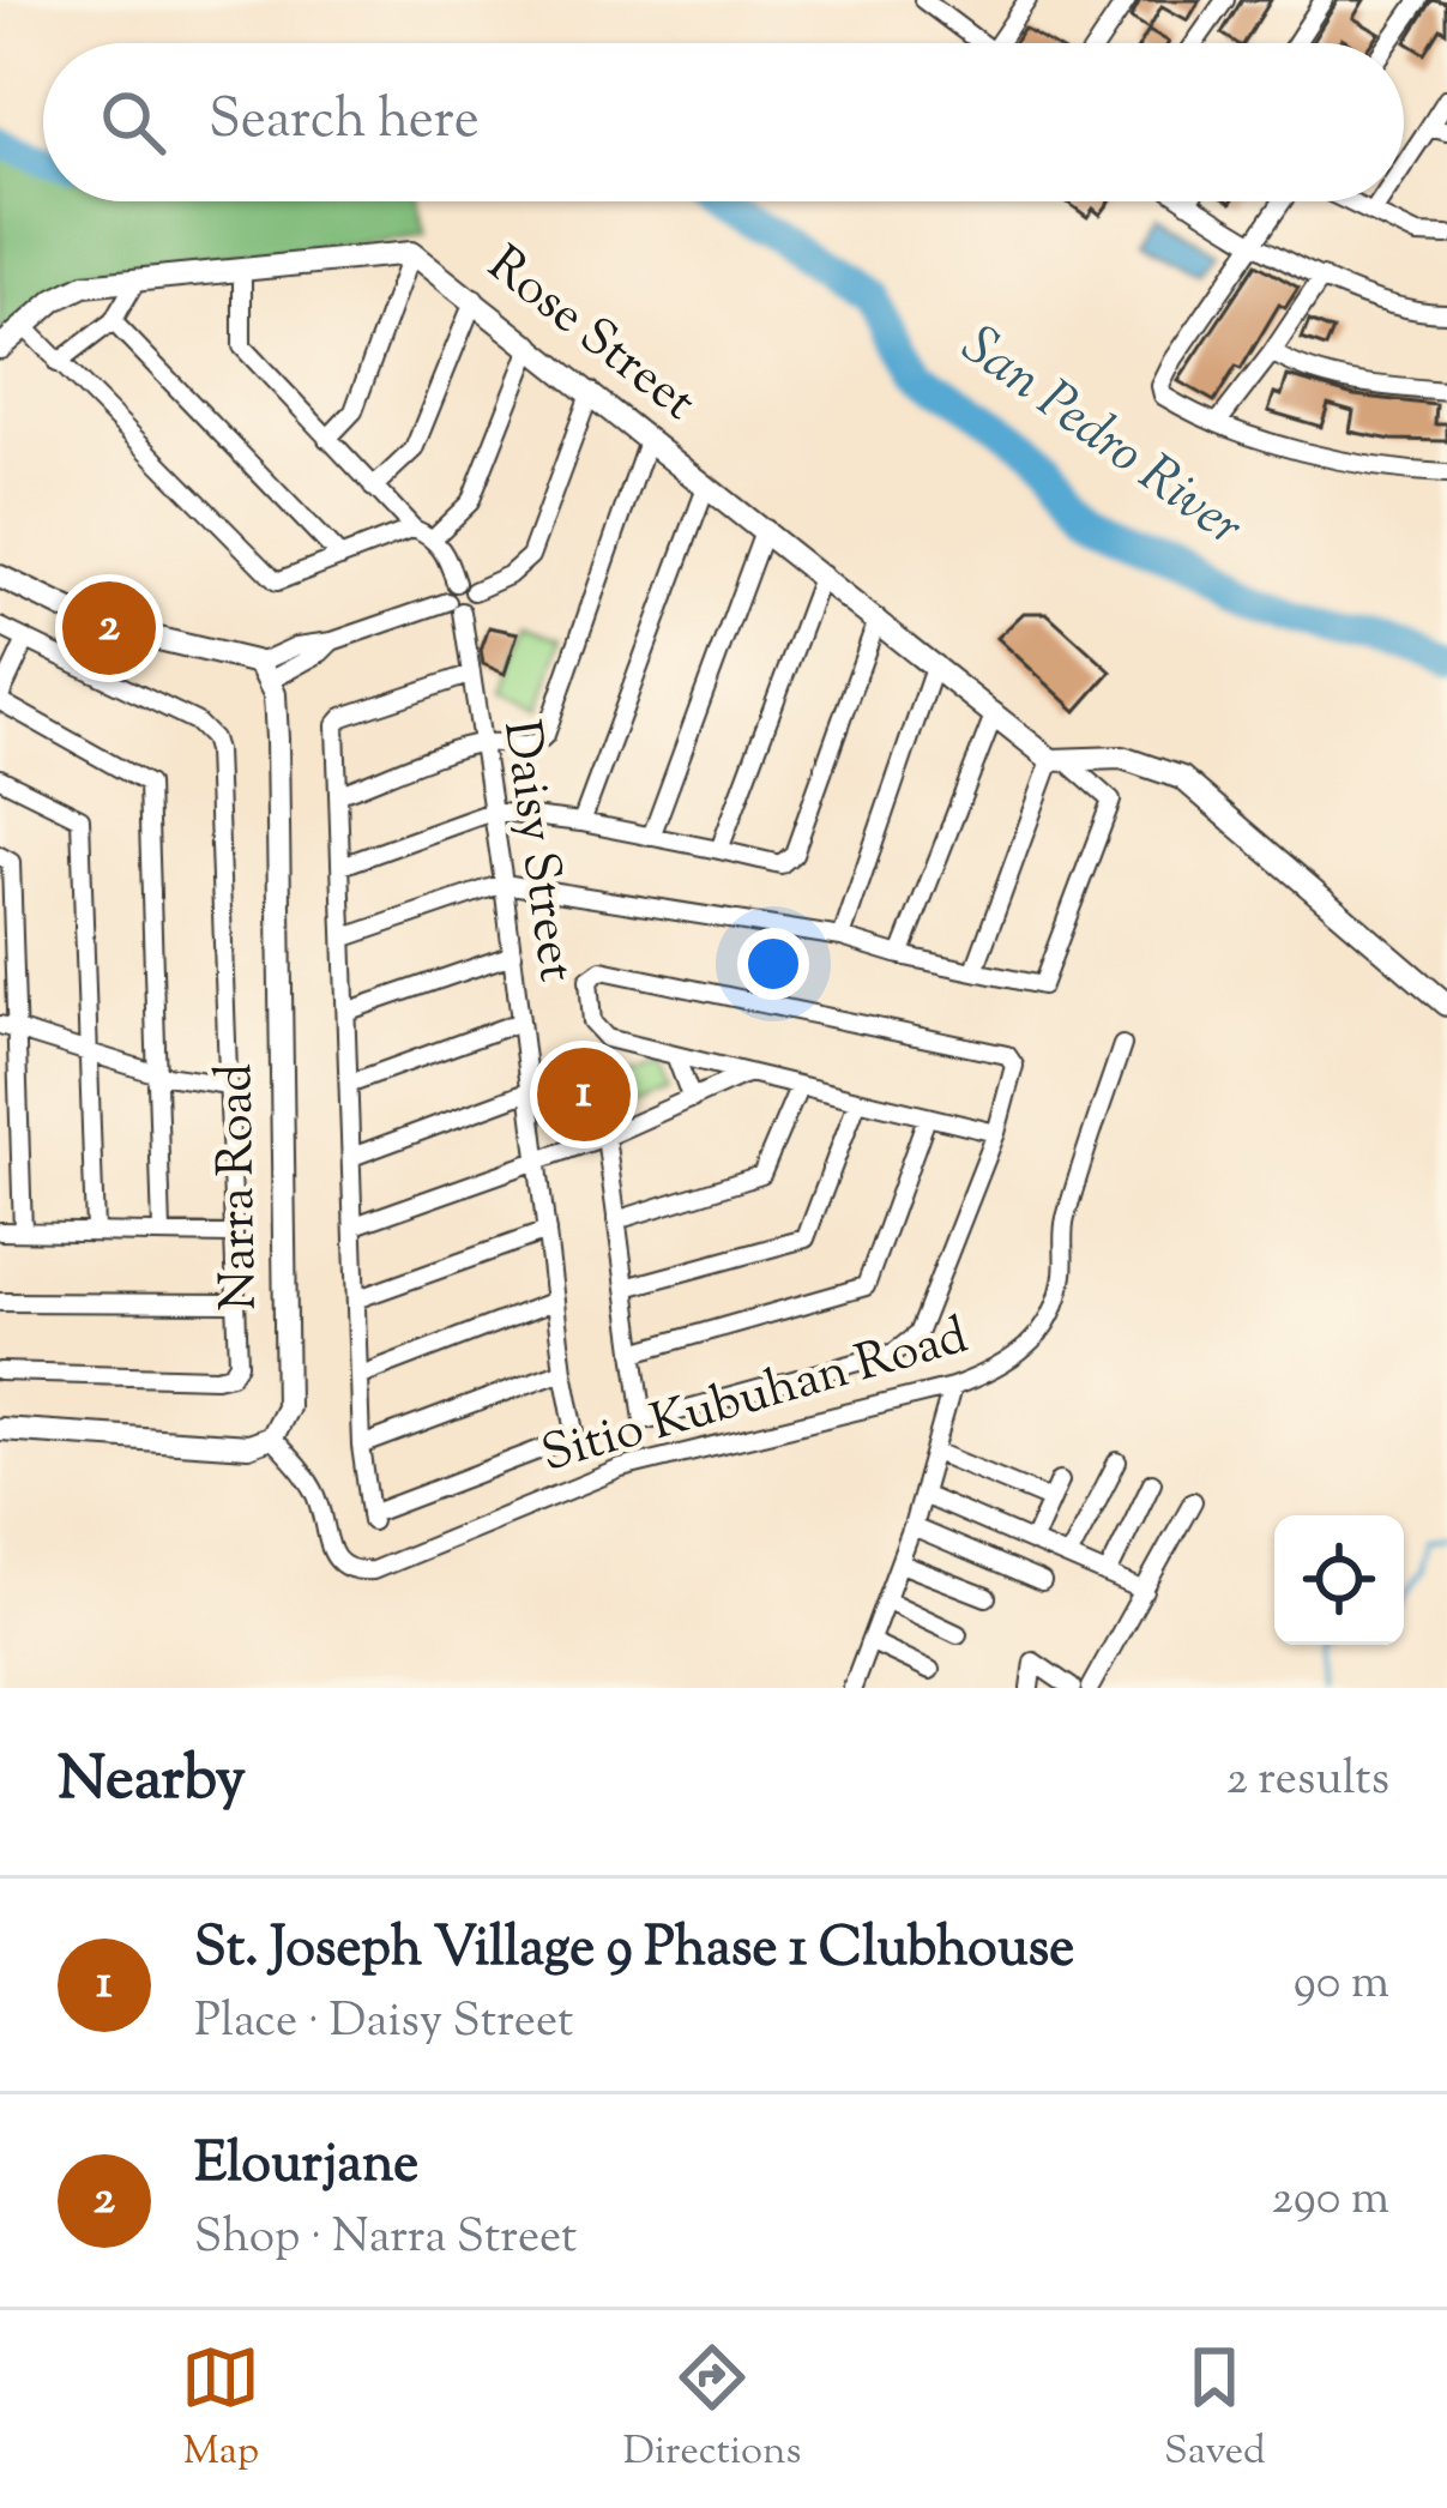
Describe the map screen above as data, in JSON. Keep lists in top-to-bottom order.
{
  "streets": {
    "street": [
      "Rose Street",
      "Daisy Street",
      "Narra Road",
      "Sitio Kubuhan Road"
    ]
  },
  "crossings": [
    ["Narra Road", "Sitio Kubuhan Road"]
  ],
  "water": ["San Pedro River"],
  "page": {
    "search": "Search here",
    "pins": ["2", "1"],
    "heading": ["Nearby", "2 results"],
    "list": [
      {
        "mark": "1",
        "name": "St. Joseph Village 9 Phase 1 Clubhouse",
        "note": "Place · Daisy Street",
        "value": "90 m"
      },
      {
        "mark": "2",
        "name": "Elourjane",
        "note": "Shop · Narra Street",
        "value": "290 m"
      }
    ],
    "nav": ["Map", "Directions", "Saved"]
  }
}
